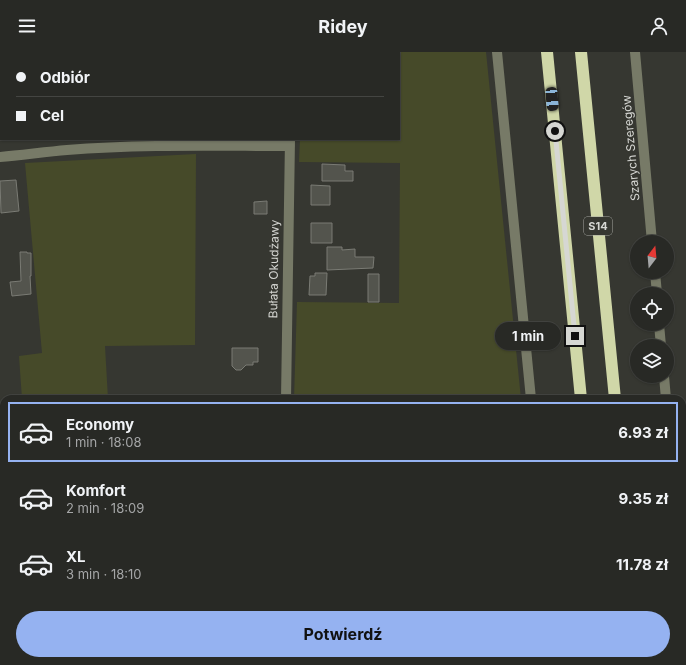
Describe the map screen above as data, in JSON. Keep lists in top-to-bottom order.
{
  "streets": {
    "highway": ["S14"],
    "street": ["Szarych Szeregów", "Bułata Okudżawy"]
  },
  "north": "top",
  "page": {
    "header": "Ridey",
    "banner": ["Odbiór", "Cel"],
    "bubble": "1 min",
    "list": [
      {
        "name": "Economy",
        "note": "1 min · 18:08",
        "value": "6.93 zł"
      },
      {
        "name": "Komfort",
        "note": "2 min · 18:09",
        "value": "9.35 zł"
      },
      {
        "name": "XL",
        "note": "3 min · 18:10",
        "value": "11.78 zł"
      }
    ],
    "buttons": "Potwierdź"
  }
}
